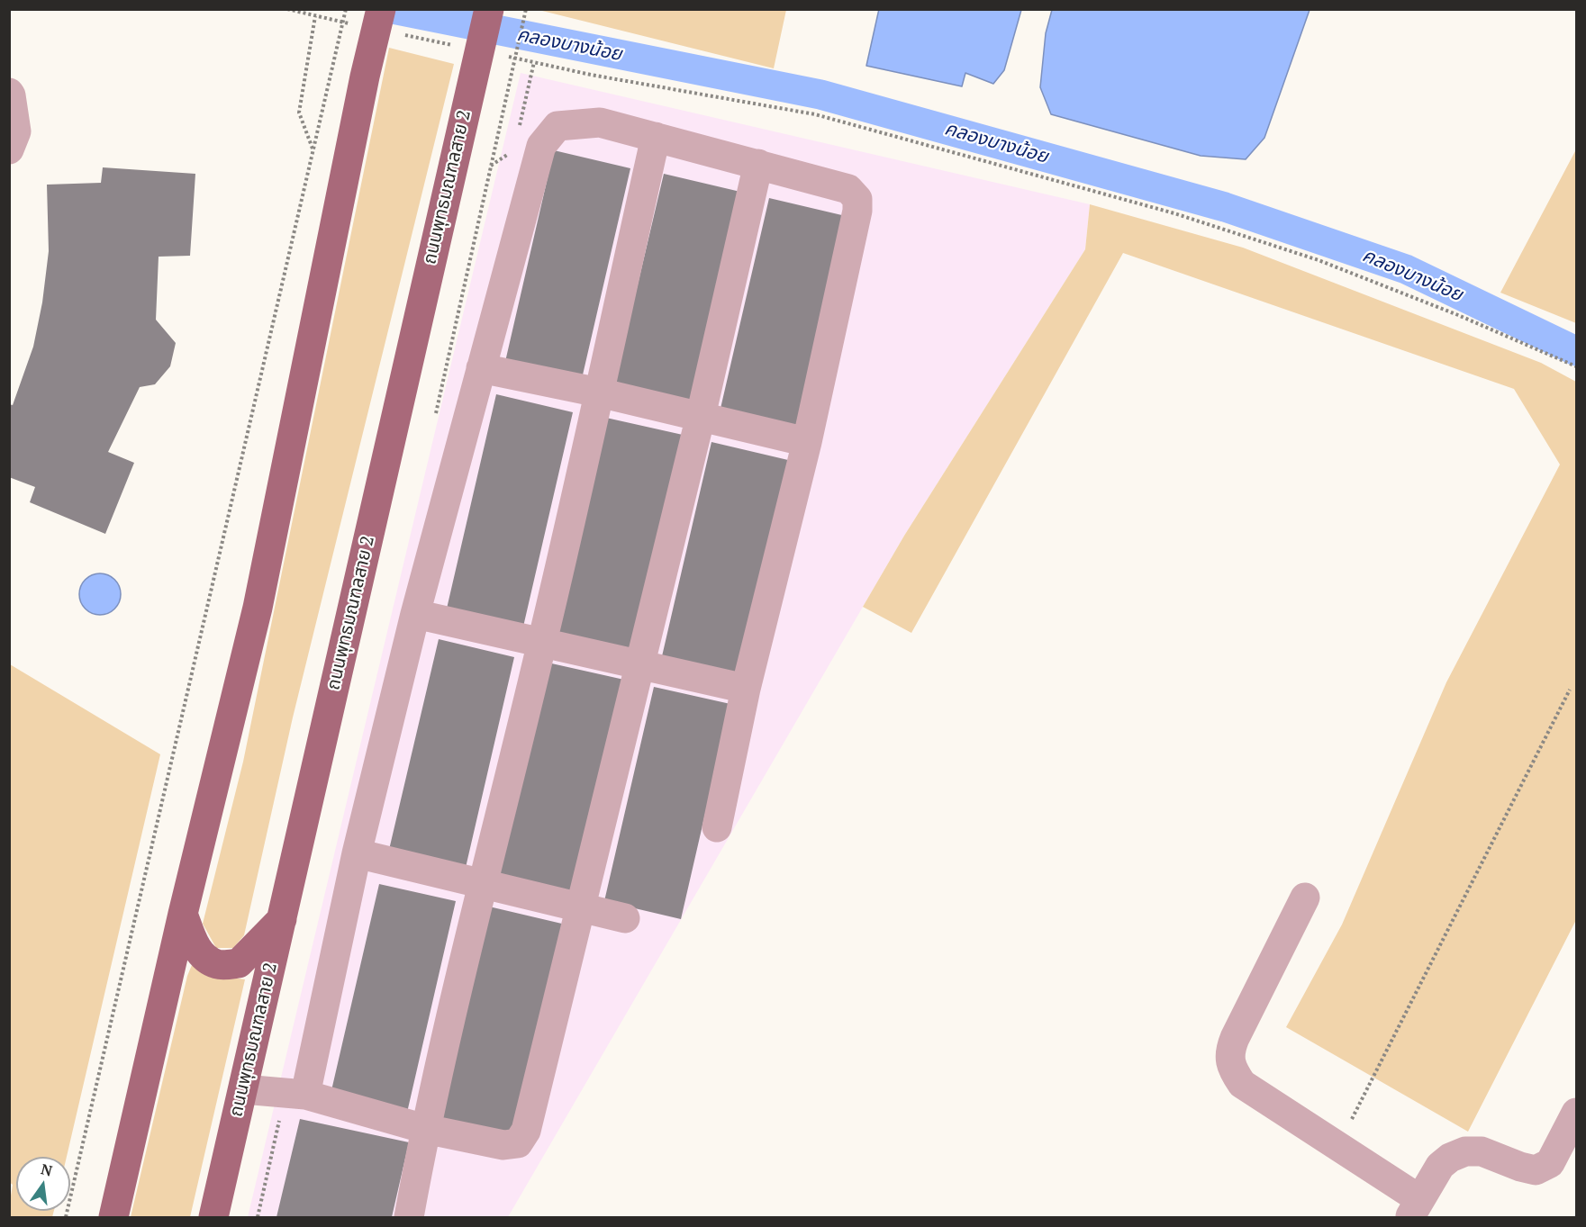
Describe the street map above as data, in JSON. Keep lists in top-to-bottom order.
{
  "streets": {
    "main road": ["ถนนพุทธมณฑลสาย 2"]
  },
  "water": ["คลองบางน้อย"],
  "north": "top"
}
